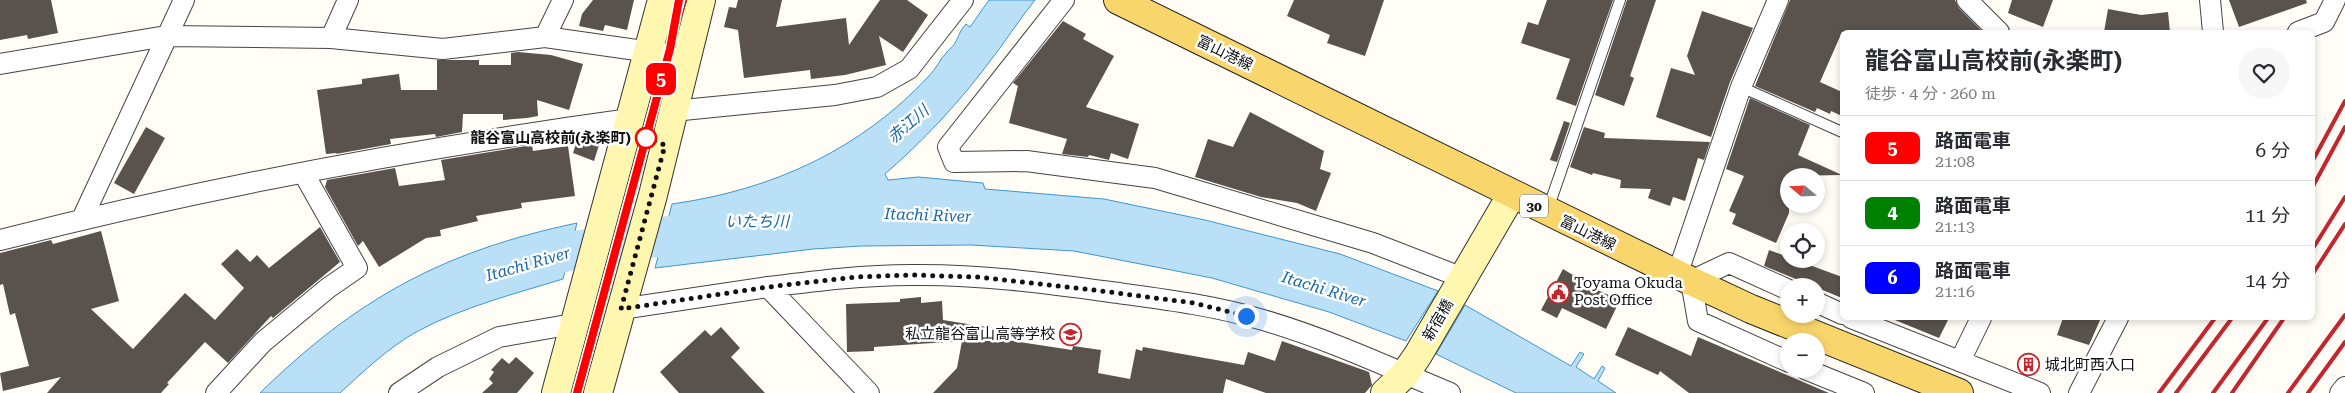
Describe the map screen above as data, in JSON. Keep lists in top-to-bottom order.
{
  "streets": {
    "main road": ["富山港線", "30"],
    "street": ["新宿橋"]
  },
  "crossings": [
    ["富山港線", "新宿橋"]
  ],
  "water": ["赤江川", "Itachi River", "いたち川"],
  "places": {
    "other": ["龍谷富山高校前(永楽町)"],
    "public building": ["Toyama Okuda Post Office"],
    "school or university": ["私立龍谷富山高等学校"],
    "building": ["城北町西入口"]
  },
  "lines": ["tram line 5"],
  "north": "left",
  "page": {
    "on_map": "5",
    "heading": ["龍谷富山高校前(永楽町)", "徒歩 · 4 分 · 260 m"],
    "list": [
      {
        "mark": "5",
        "name": "路面電車",
        "note": "21:08",
        "value": "6 分"
      },
      {
        "mark": "4",
        "name": "路面電車",
        "note": "21:13",
        "value": "11 分"
      },
      {
        "mark": "6",
        "name": "路面電車",
        "note": "21:16",
        "value": "14 分"
      }
    ],
    "map_buttons": ["+", "−"]
  }
}
